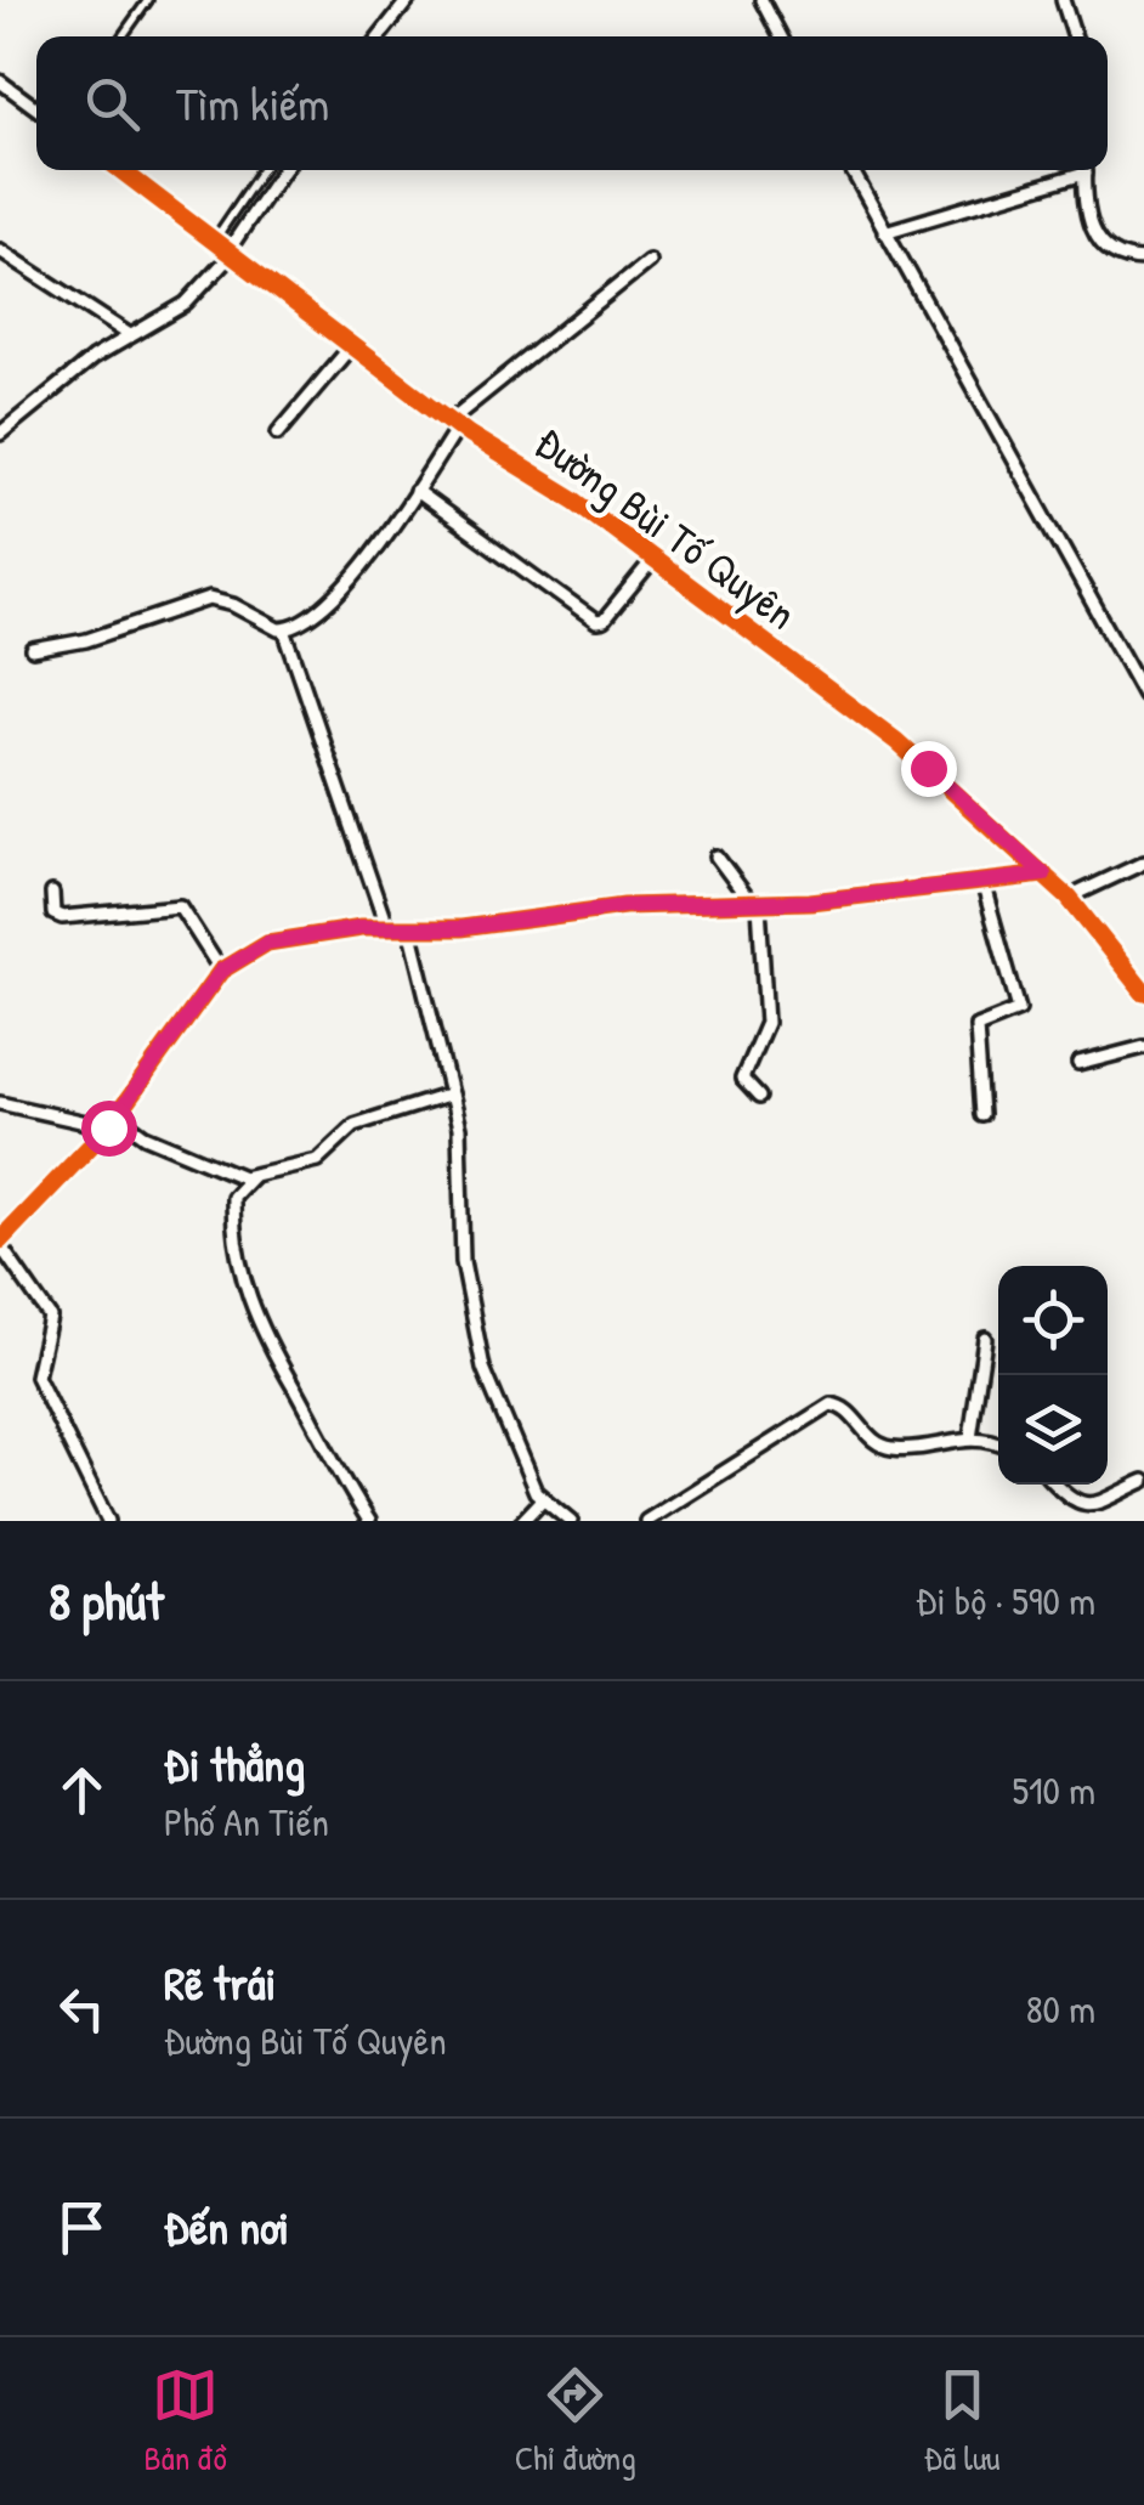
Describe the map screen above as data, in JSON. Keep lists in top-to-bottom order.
{
  "streets": {
    "street": ["Đường Bùi Tố Quyên"]
  },
  "page": {
    "search": "Tìm kiếm",
    "heading": ["8 phút", "Đi bộ · 590 m"],
    "list": [
      ["Đi thẳng", "Phố An Tiến", "510 m"],
      ["Rẽ trái", "Đường Bùi Tố Quyên", "80 m"],
      "Đến nơi"
    ],
    "nav": ["Bản đồ", "Chỉ đường", "Đã lưu"]
  }
}
